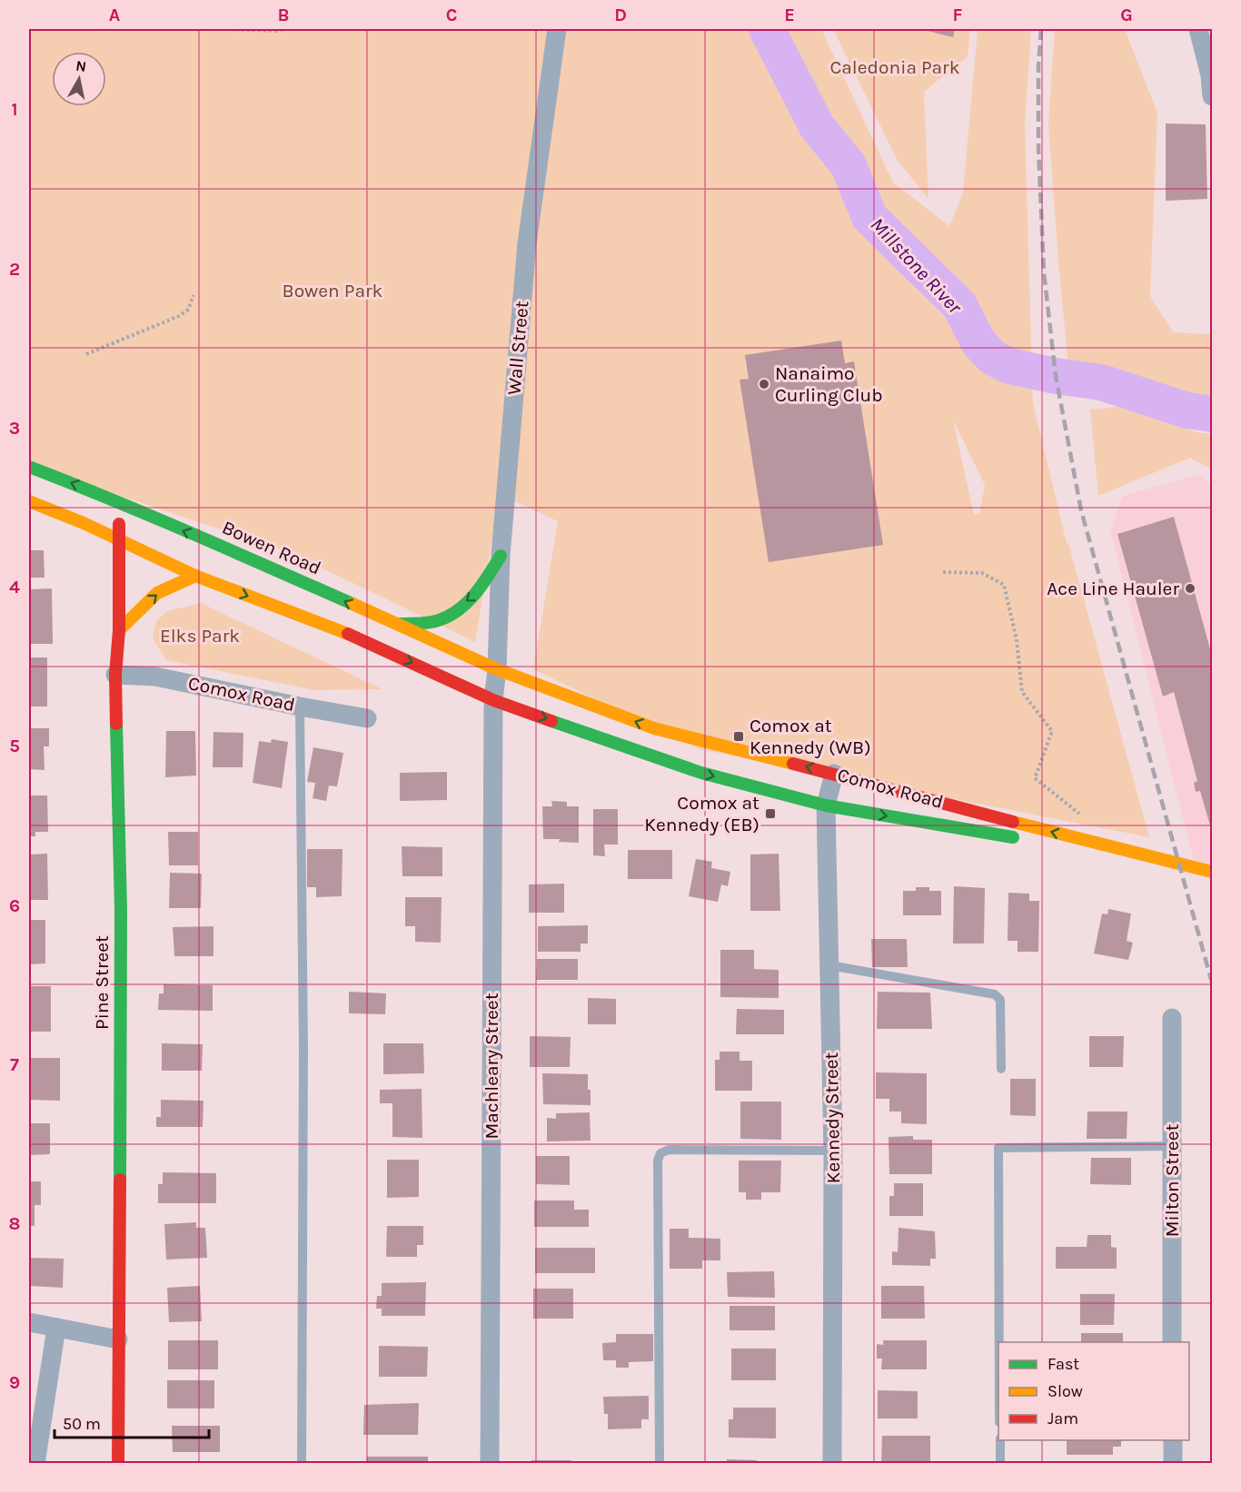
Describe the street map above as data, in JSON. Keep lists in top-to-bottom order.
{
  "streets": {
    "main road": ["Bowen Road", "Comox Road", "Pine Street"],
    "street": [
      "Wall Street",
      "Machleary Street",
      "Kennedy Street",
      "Milton Street"
    ]
  },
  "crossings": [
    ["Wall Street", "Bowen Road"],
    ["Wall Street", "Comox Road"],
    ["Wall Street", "Machleary Street"],
    ["Bowen Road", "Comox Road"],
    ["Bowen Road", "Pine Street"],
    ["Bowen Road", "Machleary Street"],
    ["Comox Road", "Pine Street"],
    ["Comox Road", "Machleary Street"],
    ["Comox Road", "Kennedy Street"]
  ],
  "water": ["Millstone River"],
  "parks": ["Caledonia Park", "Bowen Park", "Elks Park"],
  "places": {
    "other": ["Nanaimo Curling Club", "Ace Line Hauler"],
    "transit": ["Comox at Kennedy (WB)", "Comox at Kennedy (EB)"]
  },
  "legend": ["Fast", "Slow", "Jam"],
  "scale_bar": "50 m",
  "north": "top",
  "grid": {
    "columns": [
      "A",
      "B",
      "C",
      "D",
      "E",
      "F",
      "G"
    ],
    "rows": [
      "1",
      "2",
      "3",
      "4",
      "5",
      "6",
      "7",
      "8",
      "9"
    ]
  }
}
